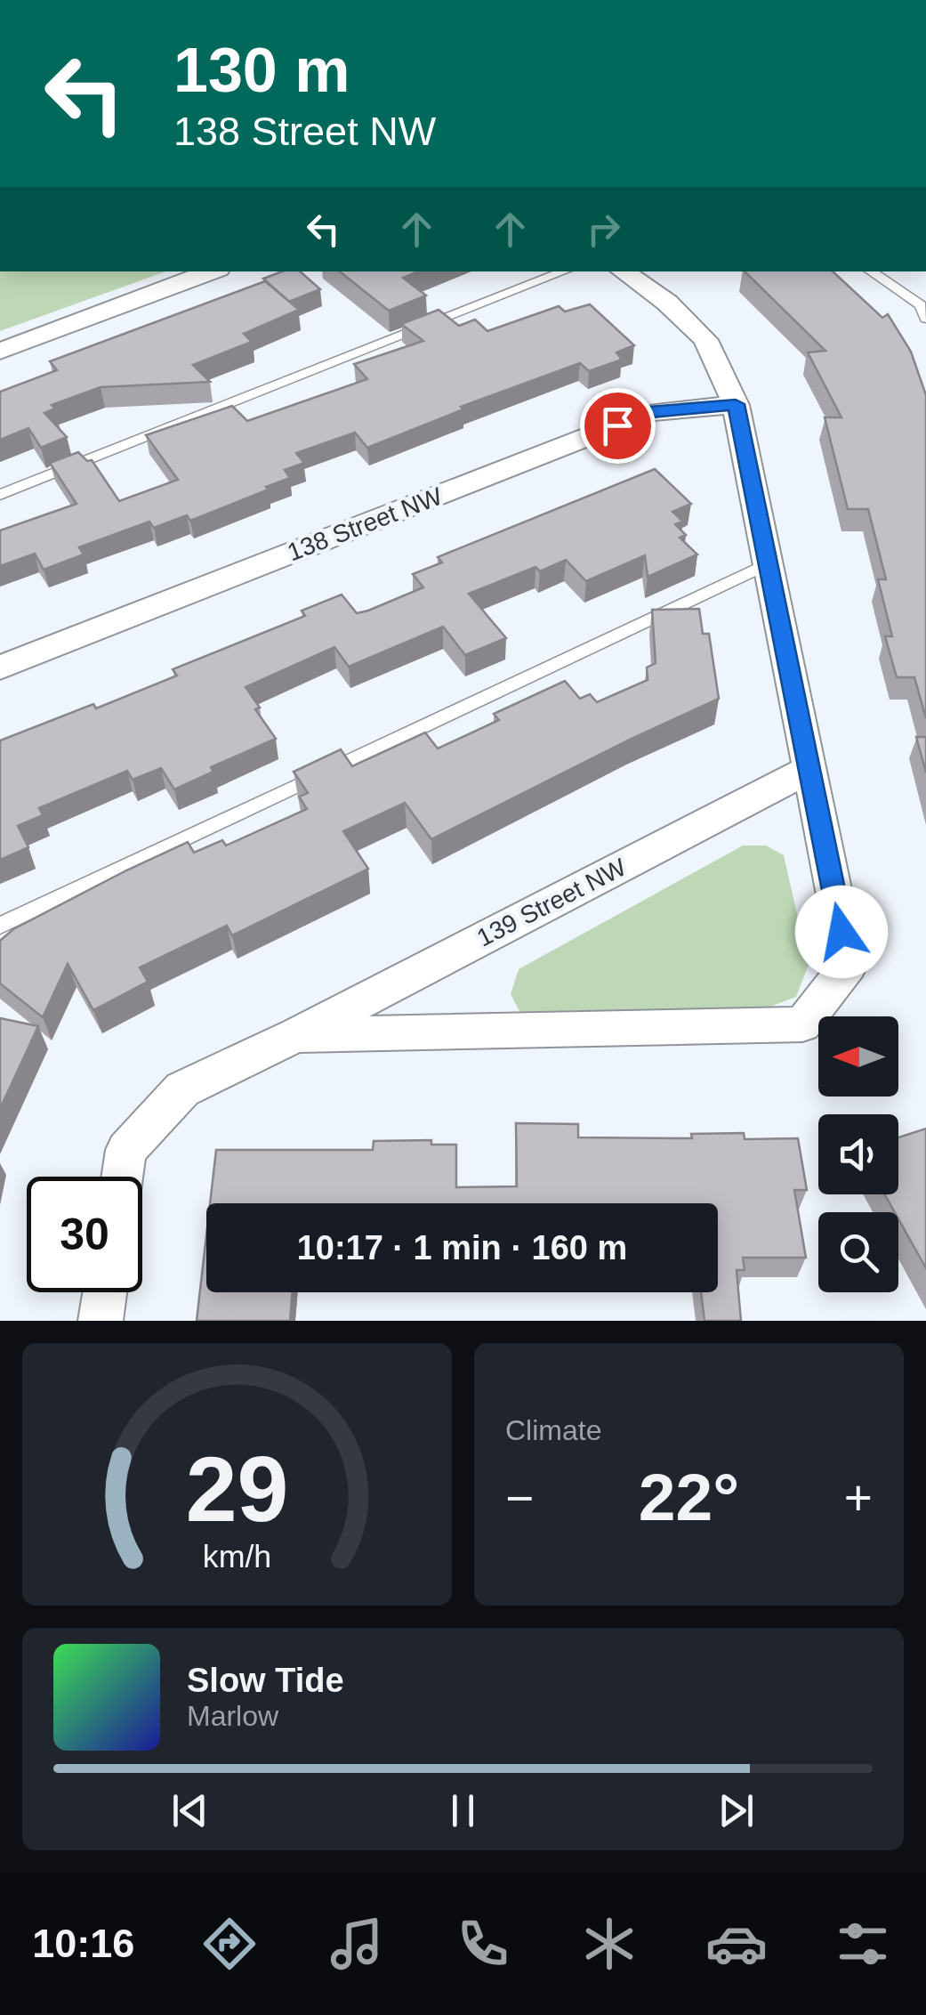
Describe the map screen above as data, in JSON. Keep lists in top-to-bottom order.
{
  "streets": {
    "street": ["138 Street NW", "139 Street NW"]
  },
  "north": "left",
  "page": {
    "turn": ["130 m", "138 Street NW"],
    "limit": "30",
    "trip": "10:17 · 1 min · 160 m",
    "tile": "Climate",
    "heat": ["−", "22°", "+"],
    "song": ["Slow Tide", "Marlow"],
    "tabs": "10:16",
    "gauge": ["29", "km/h"]
  }
}
